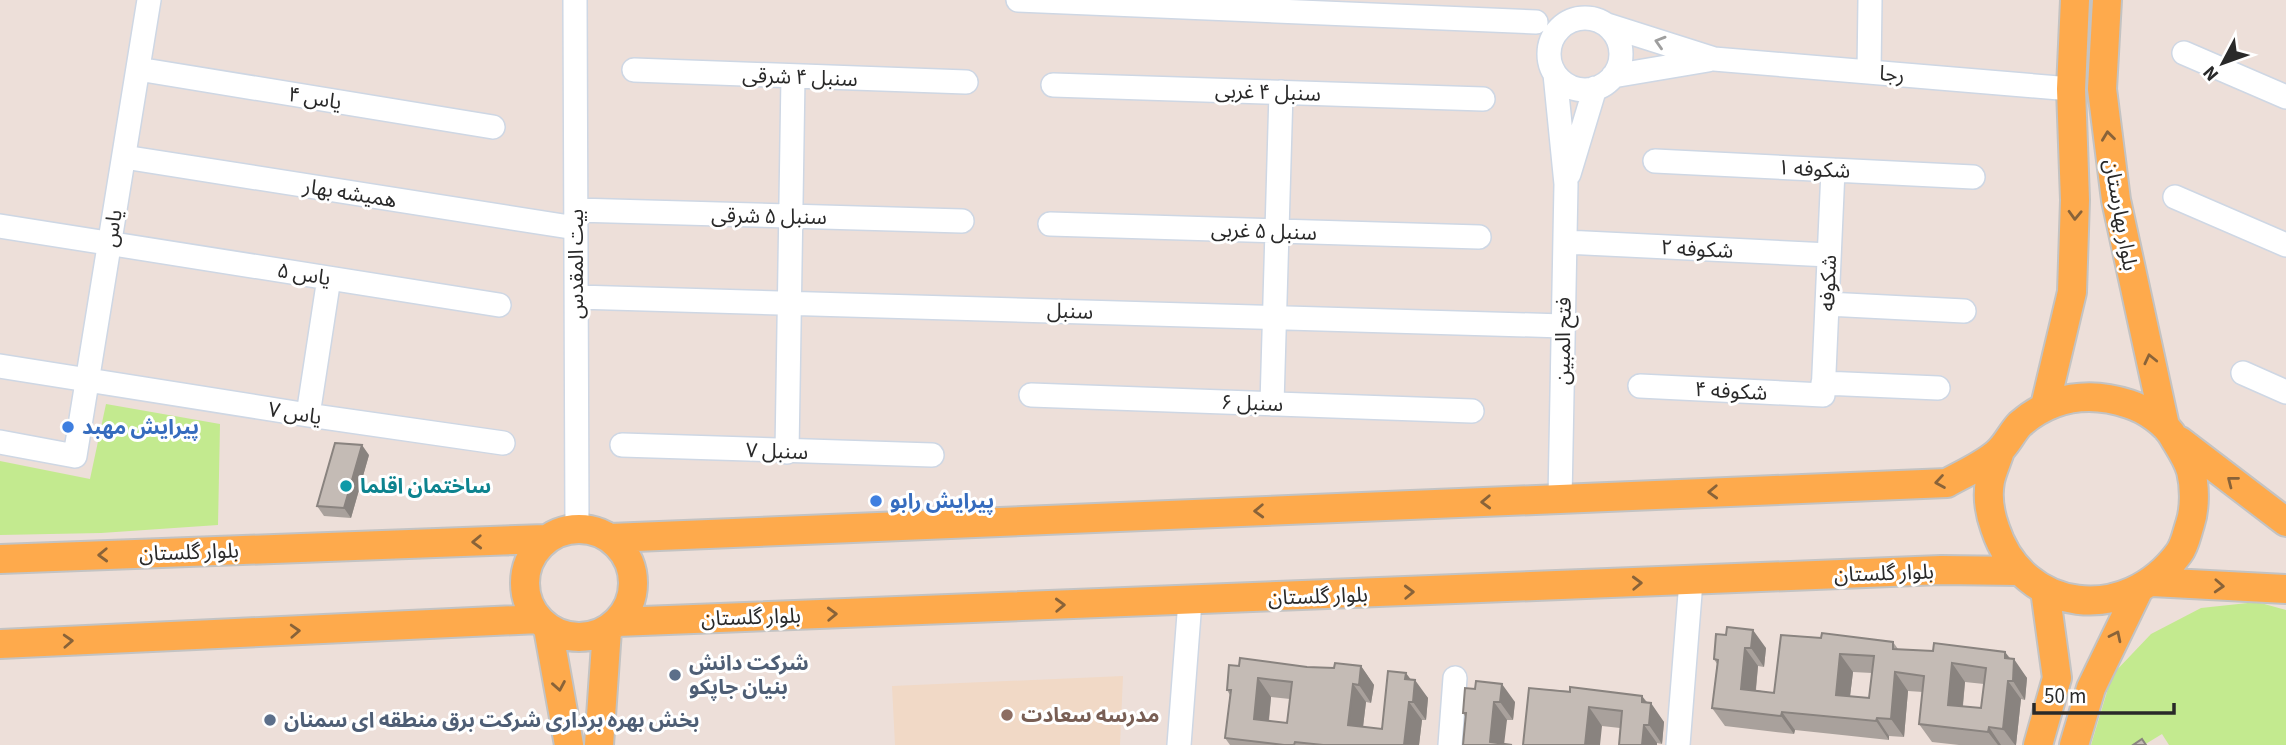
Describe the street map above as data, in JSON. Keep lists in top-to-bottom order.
{
  "streets": {
    "main road": ["بلوار بهارستان", "بلوار گلستان"],
    "street": [
      "رجا",
      "سنبل ۴ شرقی",
      "سنبل ۴ غربی",
      "یاس ۴",
      "شکوفه ۱",
      "همیشه بهار",
      "سنبل ۵ شرقی",
      "یاس",
      "سنبل ۵ غربی",
      "شکوفه ۲",
      "بیت المقدس",
      "یاس ۵",
      "شکوفه",
      "سنبل",
      "فتح المبین",
      "شکوفه ۴",
      "سنبل ۶",
      "یاس ۷",
      "سنبل ۷"
    ]
  },
  "crossings": [
    ["رجا", "بلوار بهارستان"],
    ["یاس ۴", "یاس"],
    ["شکوفه ۱", "شکوفه"],
    ["همیشه بهار", "سنبل ۵ شرقی"],
    ["همیشه بهار", "یاس"],
    ["همیشه بهار", "بیت المقدس"],
    ["بلوار بهارستان", "بلوار گلستان"],
    ["سنبل ۵ شرقی", "بیت المقدس"],
    ["یاس", "یاس ۵"],
    ["یاس", "یاس ۷"],
    ["شکوفه ۲", "شکوفه"],
    ["شکوفه ۲", "فتح المبین"],
    ["بیت المقدس", "سنبل"],
    ["بیت المقدس", "بلوار گلستان"],
    ["شکوفه", "شکوفه ۴"],
    ["سنبل", "فتح المبین"]
  ],
  "places": [
    "پیرایش مهبد",
    "ساختمان اقلما",
    "پیرایش رابو",
    "شرکت دانش بنیان جاپکو",
    "مدرسه سعادت",
    "بخش بهره برداری شرکت برق منطقه ای سمنان"
  ],
  "scale_bar": "50 m",
  "north": "bottom left"
}
